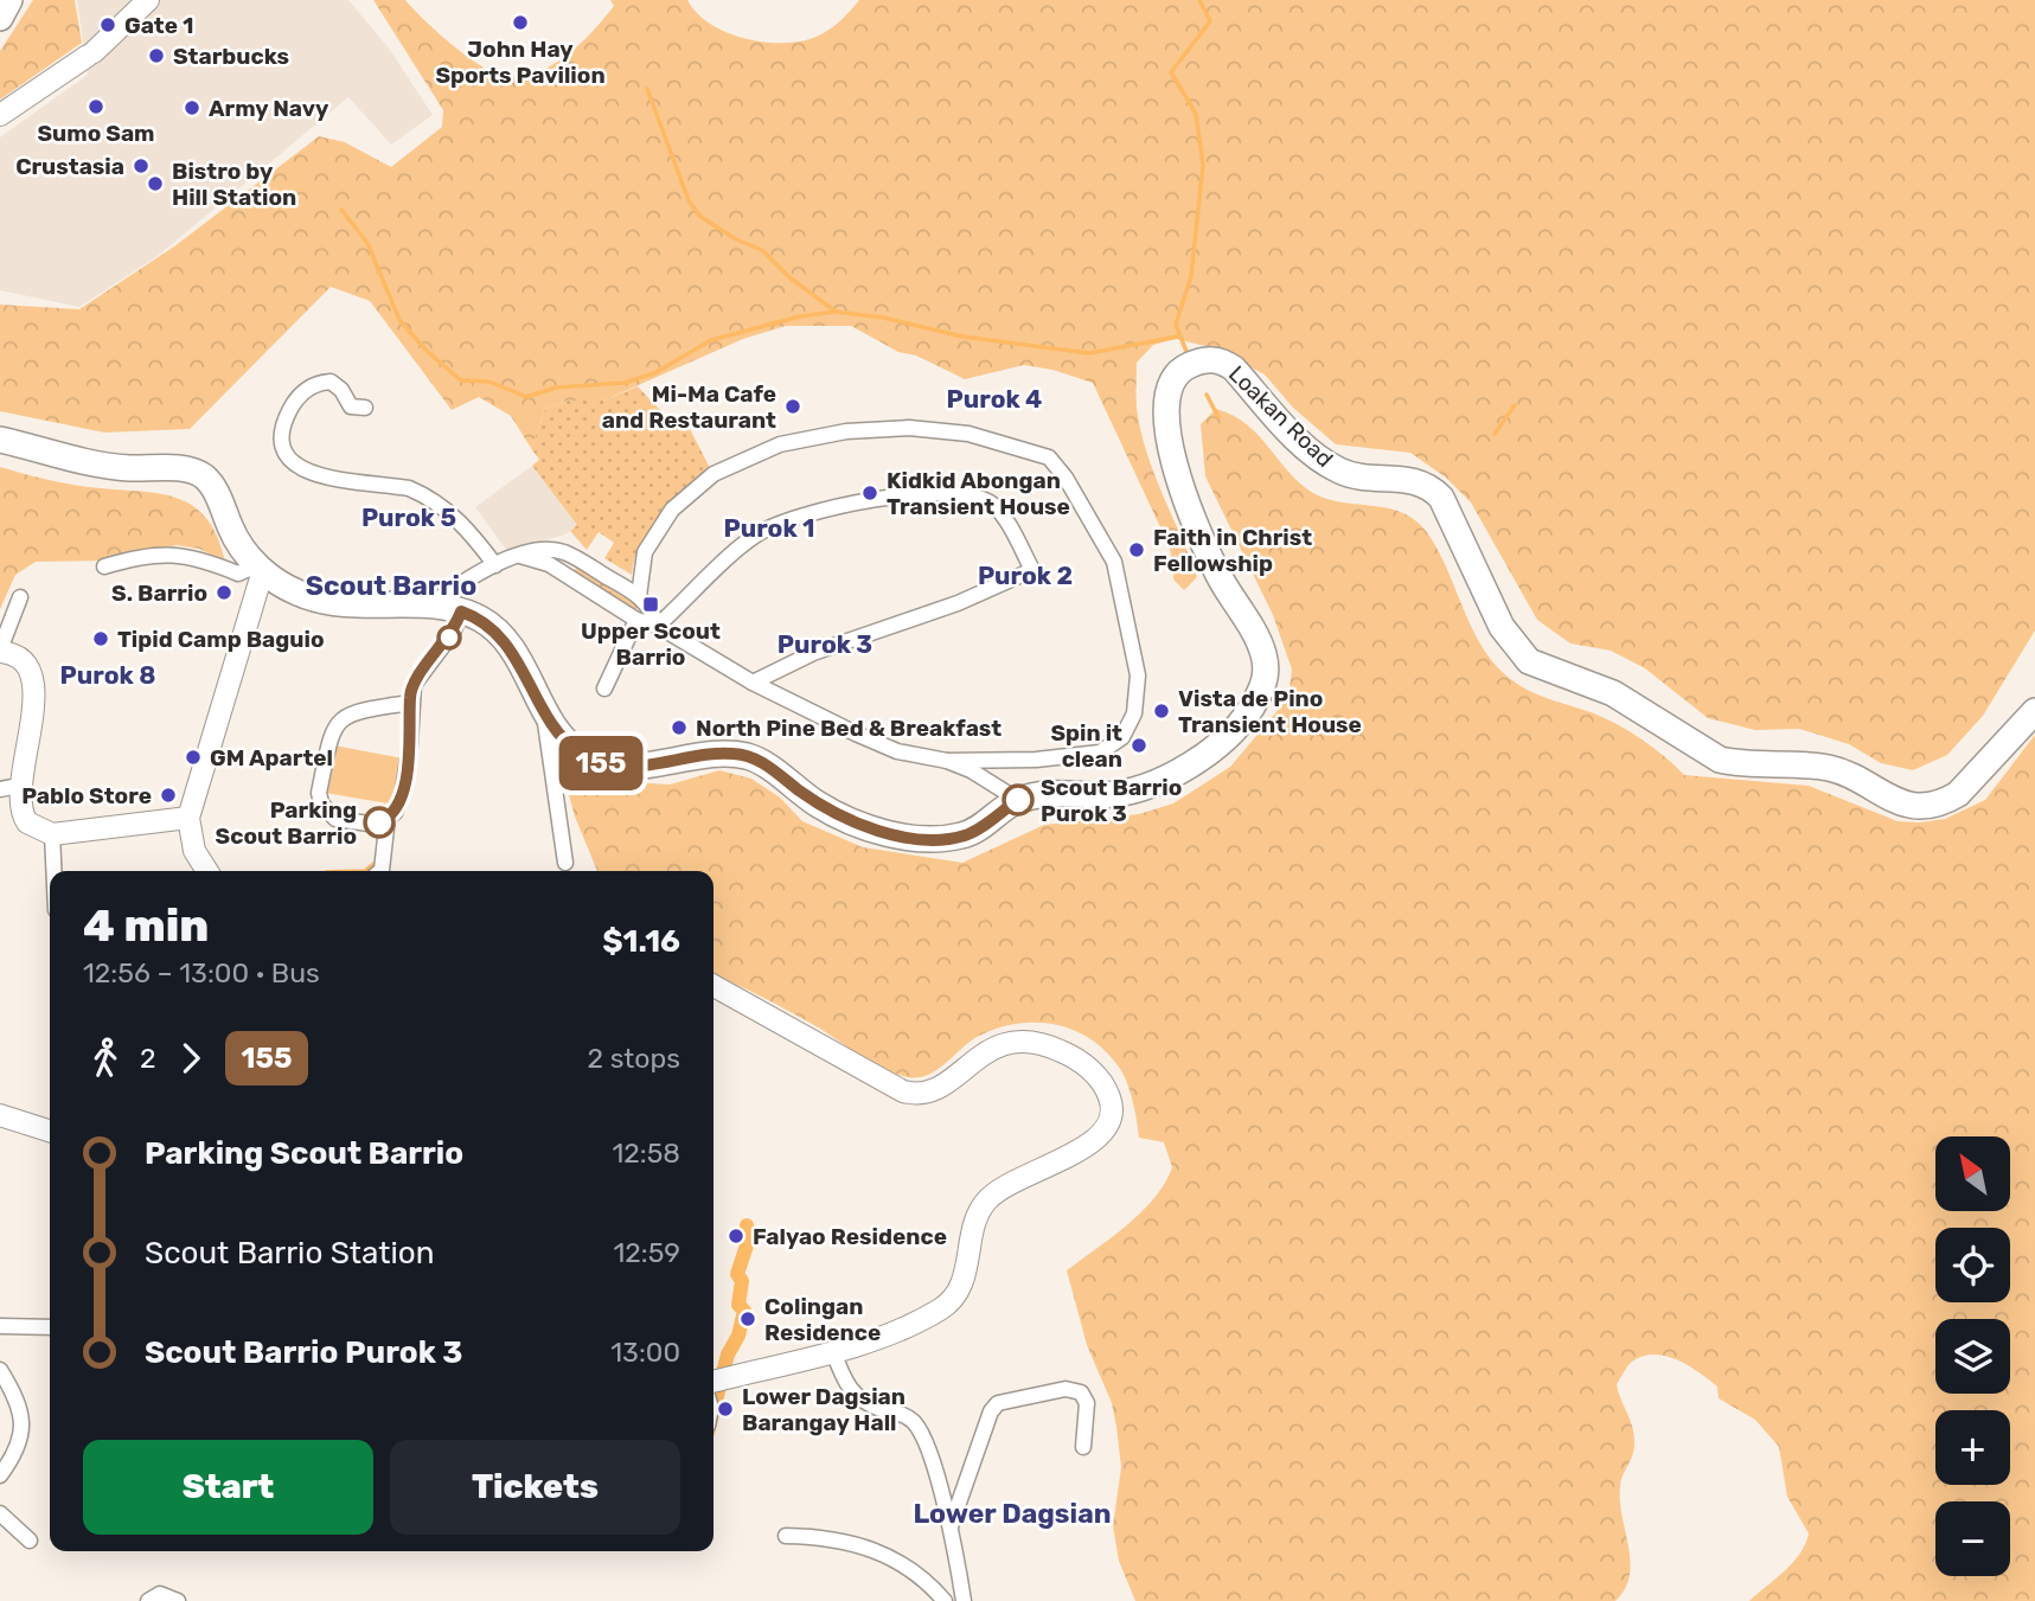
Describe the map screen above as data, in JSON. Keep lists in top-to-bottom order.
{
  "streets": {
    "main road": ["Loakan Road"]
  },
  "districts": [
    "Purok 4",
    "Purok 5",
    "Purok 1",
    "Purok 2",
    "Scout Barrio",
    "Purok 3",
    "Purok 8",
    "Lower Dagsian"
  ],
  "places": {
    "other": [
      "John Hay Sports Pavilion",
      "Gate 1",
      "Starbucks",
      "Sumo Sam",
      "Army Navy",
      "Crustasia",
      "Bistro by Hill Station",
      "Mi-Ma Cafe and Restaurant",
      "Kidkid Abongan Transient House",
      "Faith in Christ Fellowship",
      "S. Barrio",
      "Tipid Camp Baguio",
      "Vista de Pino Transient House",
      "North Pine Bed & Breakfast",
      "Spin it clean",
      "GM Apartel",
      "Pablo Store",
      "Scout Barrio Purok 3",
      "Parking Scout Barrio",
      "Falyao Residence",
      "Colingan Residence",
      "Lower Dagsian Barangay Hall"
    ],
    "transit": ["Upper Scout Barrio"]
  },
  "lines": ["bus line 155"],
  "north": "top left",
  "page": {
    "on_map": "155",
    "heading": ["4 min", "12:56 – 13:00 · Bus", "$1.16"],
    "legs": ["2", "155", "2 stops"],
    "list": [
      {
        "name": "Parking Scout Barrio",
        "value": "12:58"
      },
      {
        "name": "Scout Barrio Station",
        "value": "12:59"
      },
      {
        "name": "Scout Barrio Purok 3",
        "value": "13:00"
      }
    ],
    "map_buttons": ["+", "−"],
    "buttons": ["Start", "Tickets"]
  }
}
